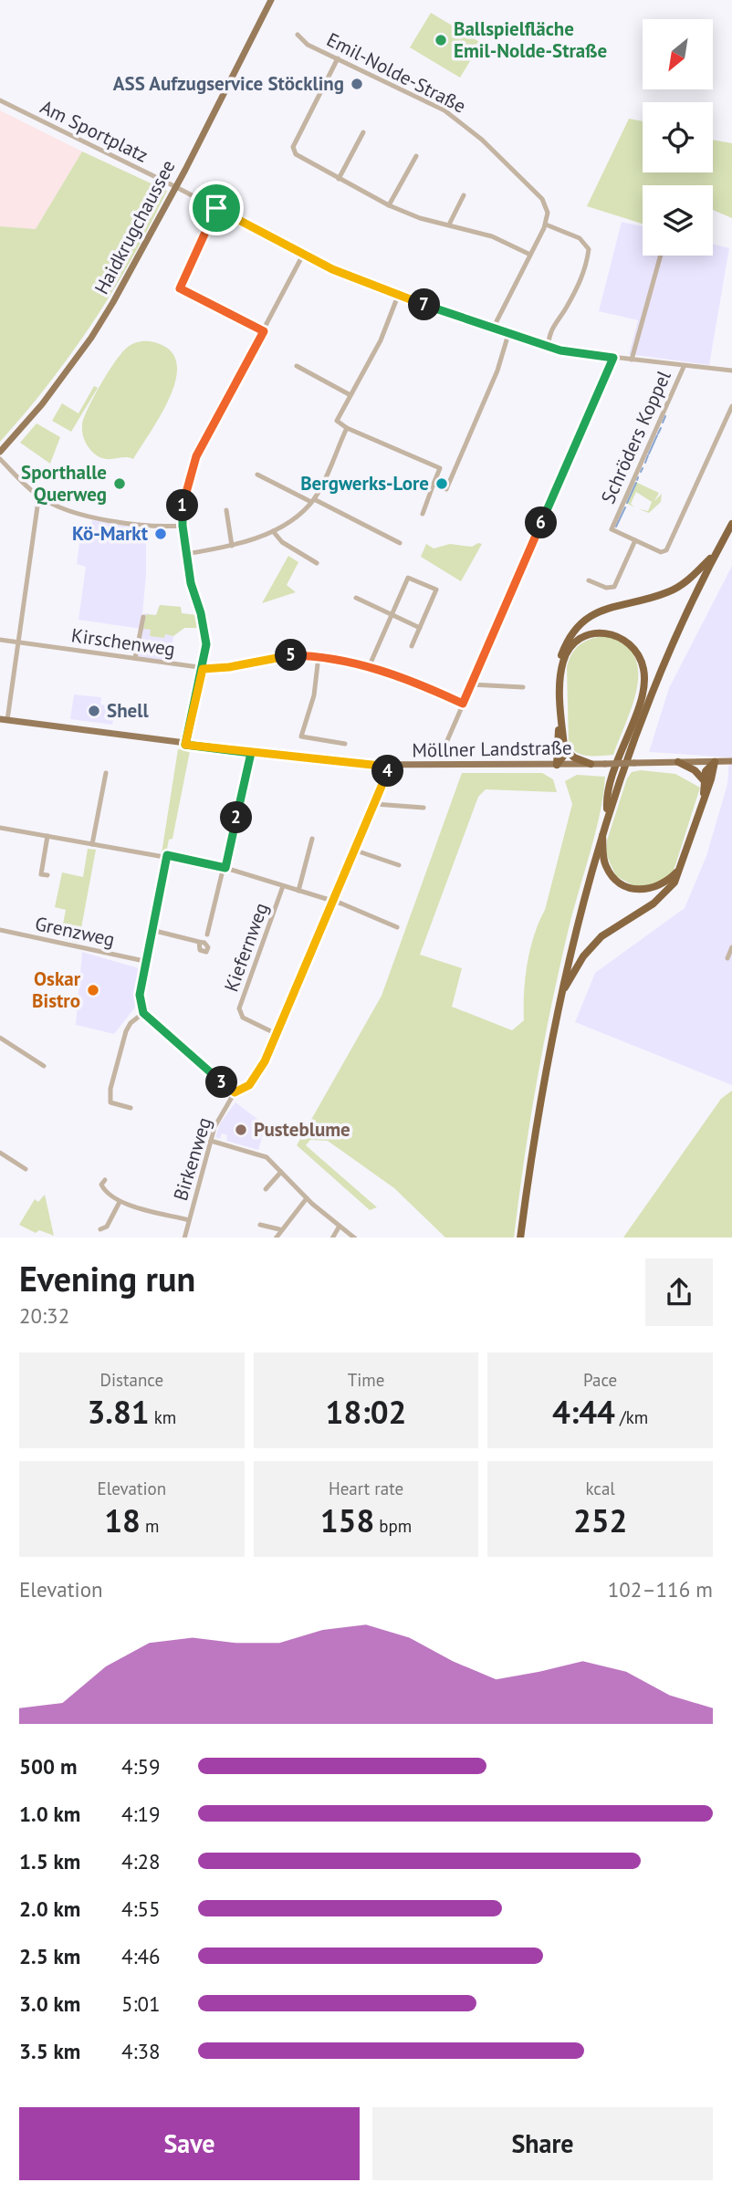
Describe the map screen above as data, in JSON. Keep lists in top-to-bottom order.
{
  "streets": {
    "main road": ["Haidkrugchaussee", "Möllner Landstraße"],
    "street": [
      "Emil-Nolde-Straße",
      "Am Sportplatz",
      "Schröders Koppel",
      "Kirschenweg",
      "Grenzweg",
      "Kiefernweg",
      "Birkenweg"
    ]
  },
  "crossings": [
    ["Am Sportplatz", "Haidkrugchaussee"],
    ["Am Sportplatz", "Schröders Koppel"],
    ["Möllner Landstraße", "Birkenweg"],
    ["Kiefernweg", "Birkenweg"]
  ],
  "places": [
    "Ballspielfläche Emil-Nolde-Straße",
    "ASS Aufzugservice Stöckling",
    "Sporthalle Querweg",
    "Bergwerks-Lore",
    "Kö-Markt",
    "Shell",
    "Oskar Bistro",
    "Pusteblume"
  ],
  "north": "bottom left",
  "page": {
    "pins": [
      "7",
      "1",
      "6",
      "5",
      "4",
      "2",
      "3"
    ],
    "heading": ["Evening run", "20:32"],
    "stats": [
      ["Distance", "3.81 km"],
      ["Time", "18:02"],
      ["Pace", "4:44 /km"],
      ["Elevation", "18 m"],
      ["Heart rate", "158 bpm"],
      ["kcal", "252"]
    ],
    "chart": ["Elevation", "102–116 m"],
    "list": [
      {
        "name": "500 m",
        "note": "4:59"
      },
      {
        "name": "1.0 km",
        "note": "4:19"
      },
      {
        "name": "1.5 km",
        "note": "4:28"
      },
      {
        "name": "2.0 km",
        "note": "4:55"
      },
      {
        "name": "2.5 km",
        "note": "4:46"
      },
      {
        "name": "3.0 km",
        "note": "5:01"
      },
      {
        "name": "3.5 km",
        "note": "4:38"
      }
    ],
    "buttons": ["Save", "Share"]
  }
}
